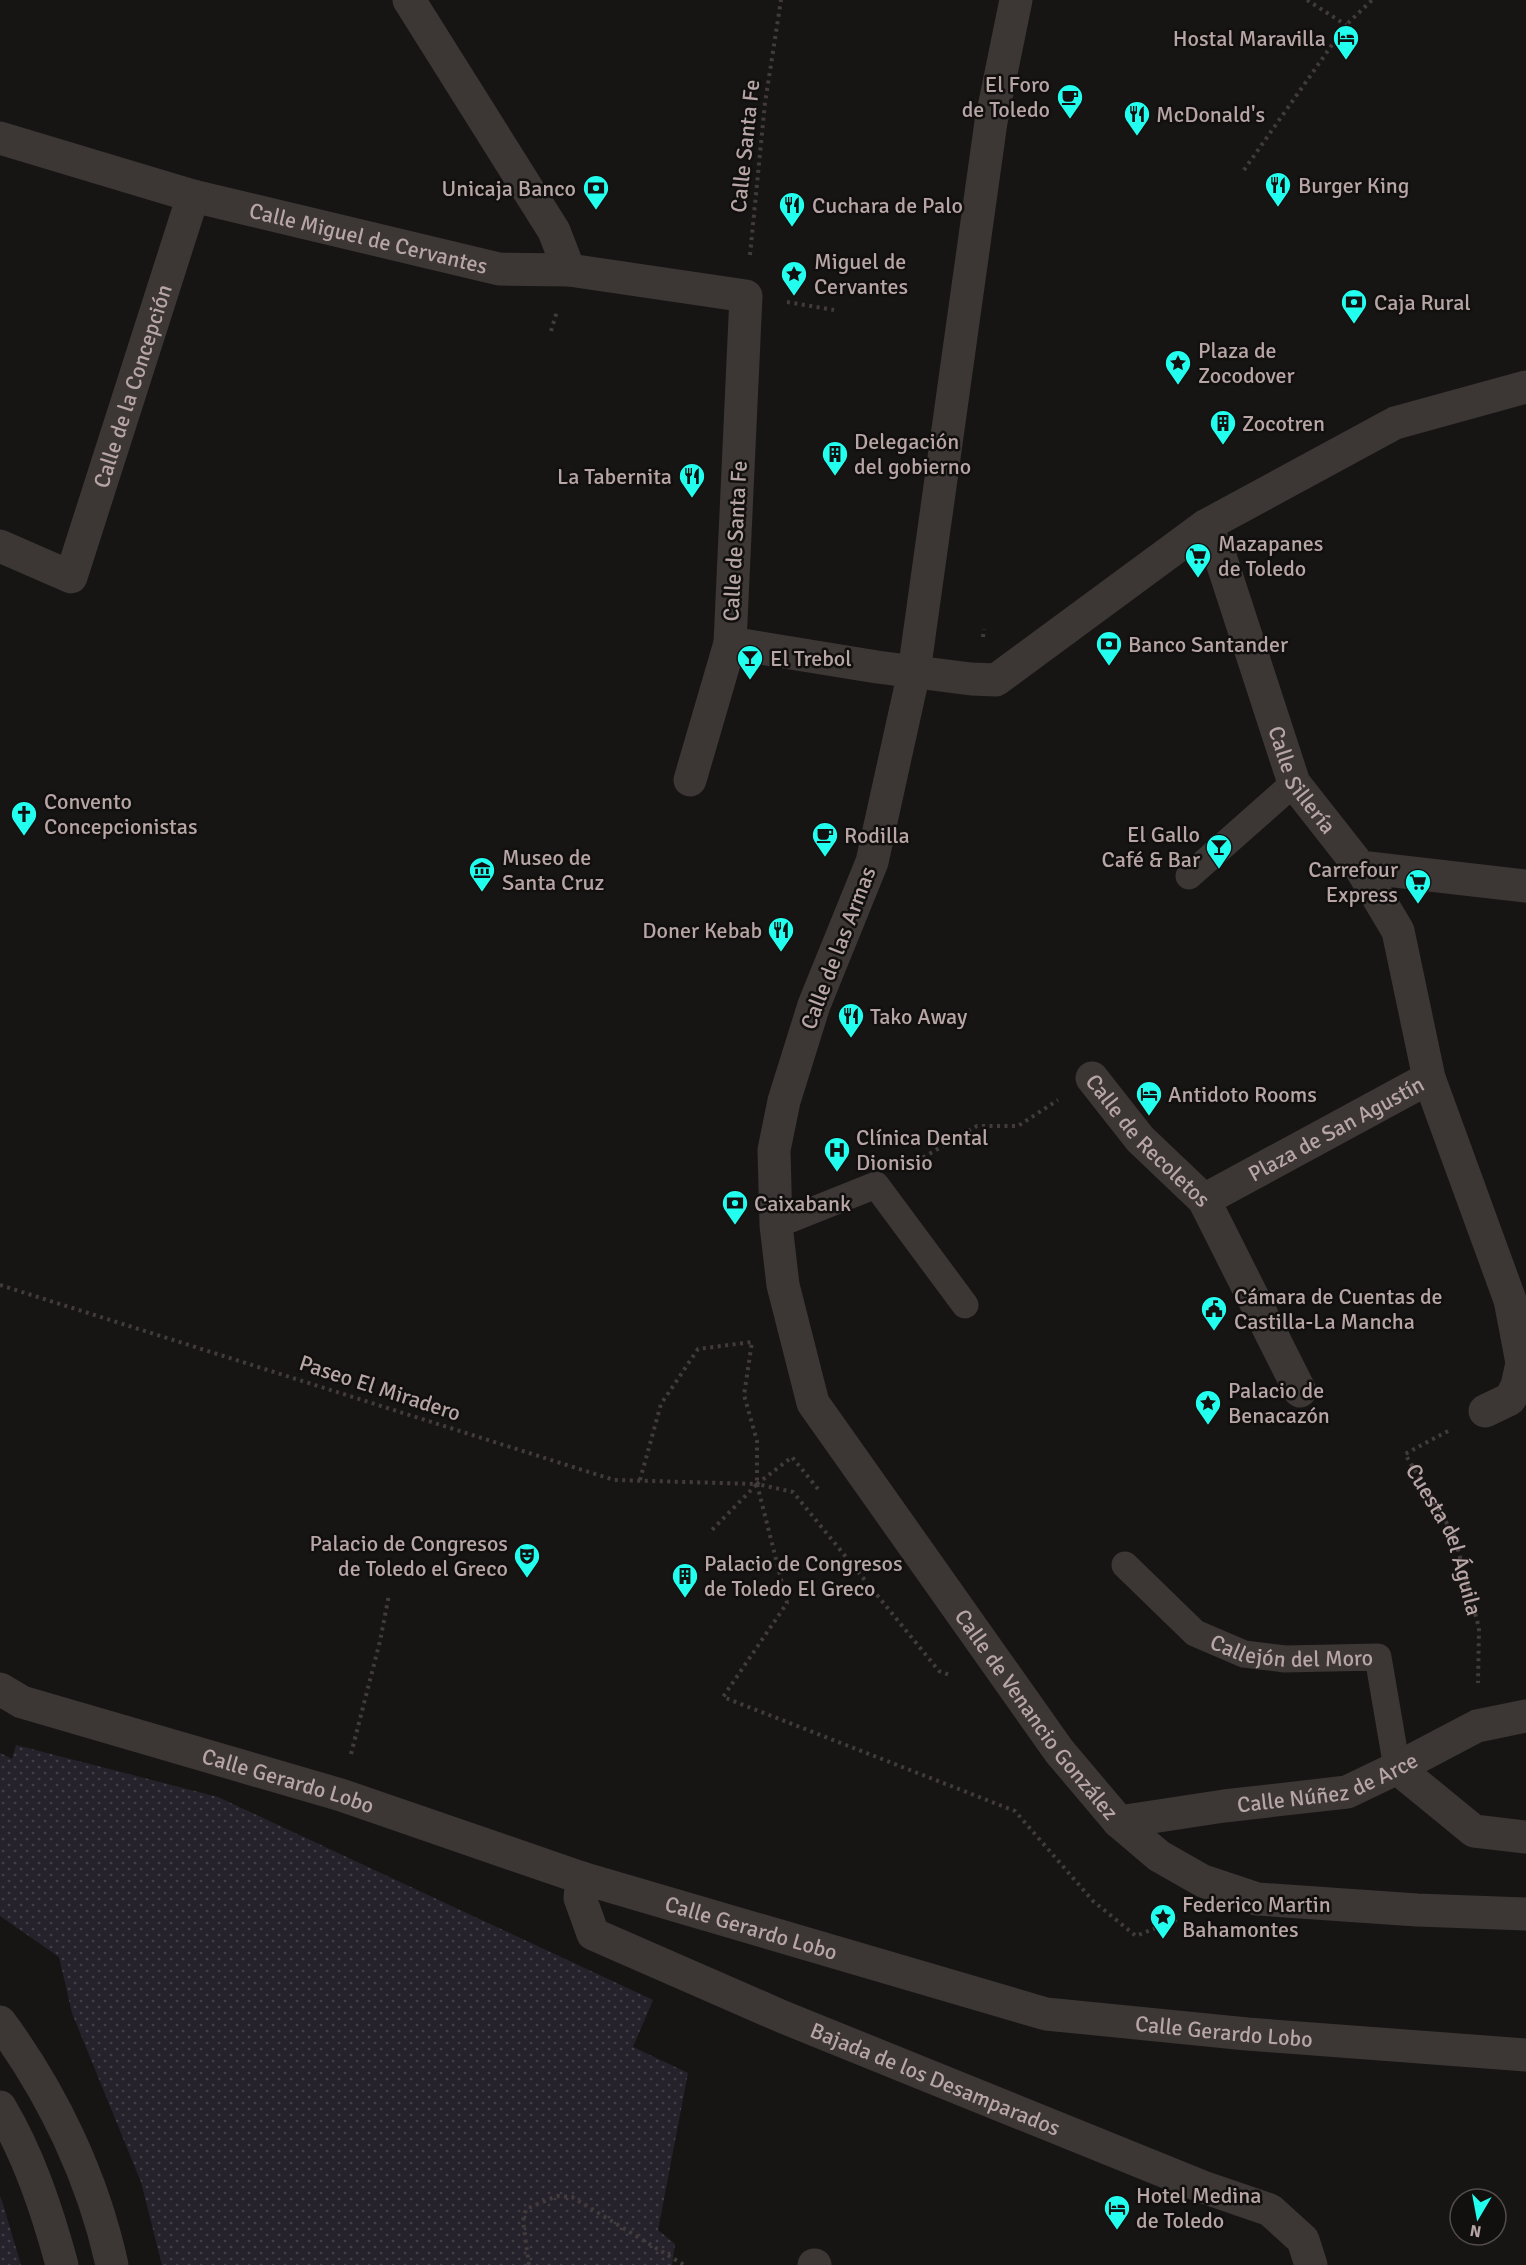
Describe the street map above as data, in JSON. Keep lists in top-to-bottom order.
{
  "streets": {
    "street": [
      "Calle Miguel de Cervantes",
      "Calle de la Concepción",
      "Calle de Santa Fe",
      "Calle Sillería",
      "Calle de las Armas",
      "Plaza de San Agustín",
      "Calle de Recoletos",
      "Calle de Venancio González",
      "Calle Gerardo Lobo",
      "Calle Núñez de Arce",
      "Bajada de los Desamparados"
    ],
    "lane": ["Callejón del Moro"],
    "path": ["Calle Santa Fe", "Paseo El Miradero", "Cuesta del Águila"]
  },
  "crossings": [
    ["Calle Santa Fe", "Calle Miguel de Cervantes"],
    ["Calle Santa Fe", "Calle de Santa Fe"],
    ["Calle Miguel de Cervantes", "Calle de la Concepción"],
    ["Calle Miguel de Cervantes", "Calle de Santa Fe"],
    ["Calle Sillería", "Plaza de San Agustín"],
    ["Calle de las Armas", "Calle de Venancio González"],
    ["Plaza de San Agustín", "Calle de Recoletos"],
    ["Cuesta del Águila", "Calle Núñez de Arce"],
    ["Callejón del Moro", "Calle Núñez de Arce"],
    ["Calle de Venancio González", "Calle Núñez de Arce"],
    ["Calle Gerardo Lobo", "Bajada de los Desamparados"]
  ],
  "places": {
    "hotel": ["Hostal Maravilla", "Antidoto Rooms", "Hotel Medina de Toledo"],
    "cafe": ["El Foro de Toledo", "Rodilla"],
    "restaurant": [
      "McDonald's",
      "Burger King",
      "Cuchara de Palo",
      "La Tabernita",
      "Doner Kebab",
      "Tako Away"
    ],
    "bank": [
      "Unicaja Banco",
      "Caja Rural",
      "Banco Santander",
      "Caixabank"
    ],
    "place": [
      "Miguel de Cervantes",
      "Plaza de Zocodover",
      "Palacio de Benacazón",
      "Federico Martin Bahamontes"
    ],
    "building": ["Zocotren", "Delegación del gobierno", "Palacio de Congresos de Toledo El Greco"],
    "supermarket": ["Mazapanes de Toledo", "Carrefour Express"],
    "bar": ["El Trebol", "El Gallo Café & Bar"],
    "church": ["Convento Concepcionistas"],
    "museum": ["Museo de Santa Cruz"],
    "hospital": ["Clínica Dental Dionisio"],
    "public building": ["Cámara de Cuentas de Castilla-La Mancha"],
    "theatre": ["Palacio de Congresos de Toledo el Greco"]
  },
  "north": "bottom"
}
